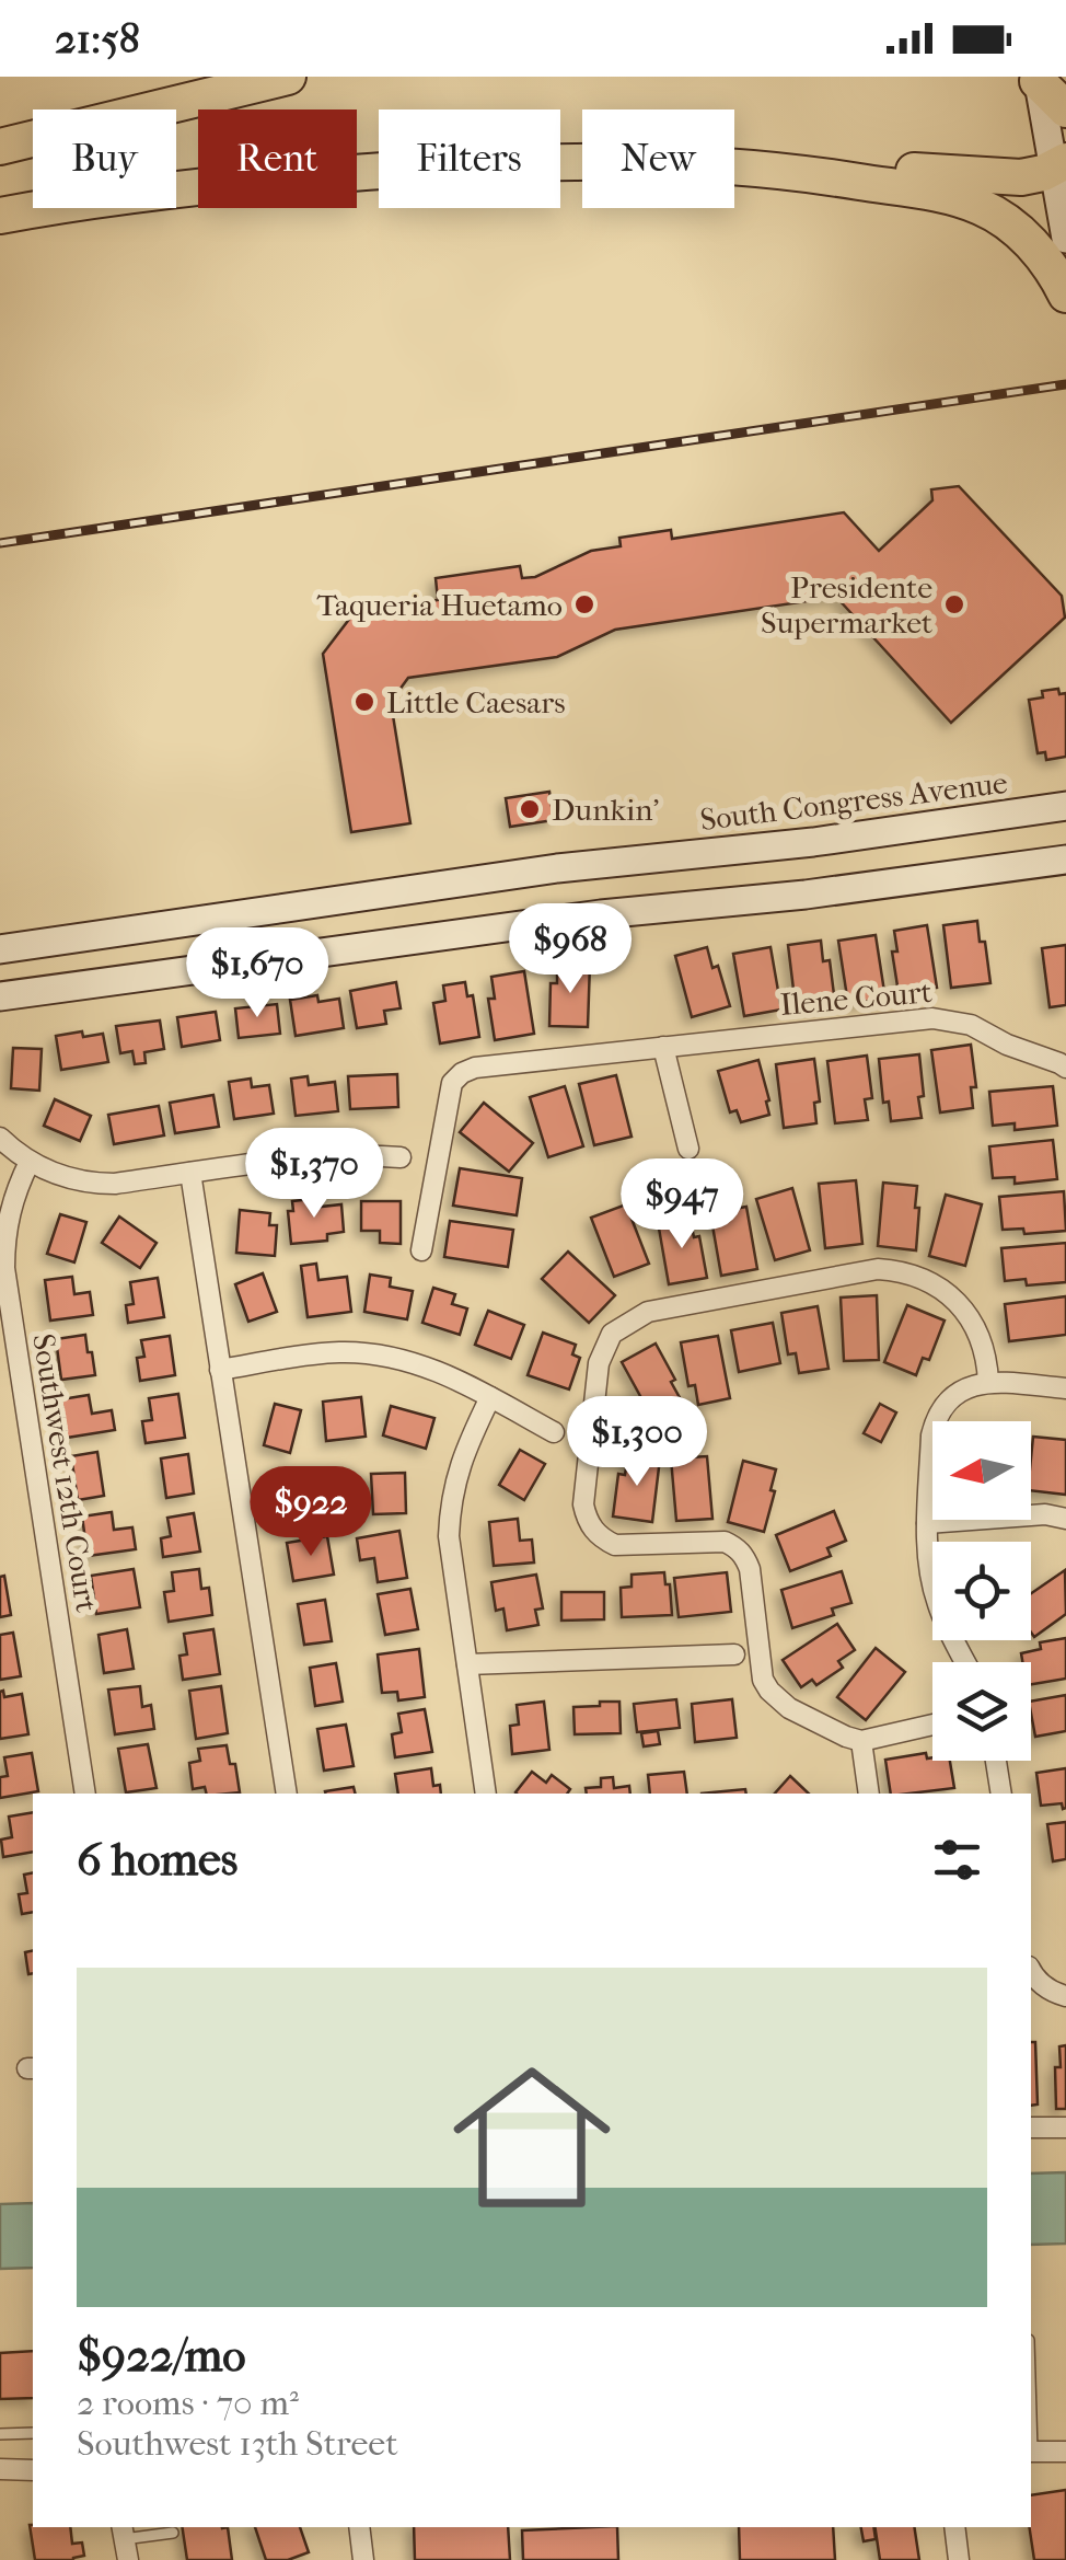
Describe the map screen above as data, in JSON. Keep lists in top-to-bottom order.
{
  "streets": {
    "main road": ["South Congress Avenue"],
    "street": ["Ilene Court", "Southwest 12th Court"]
  },
  "places": [
    "Taqueria Huetamo",
    "Presidente Supermarket",
    "Little Caesars",
    "Dunkin'"
  ],
  "north": "left",
  "page": {
    "status": "21:58",
    "chip": [
      "Buy",
      "Rent",
      "Filters",
      "New"
    ],
    "price": [
      "$968",
      "$1,670",
      "$1,370",
      "$947",
      "$1,300",
      "$922"
    ],
    "heading": "6 homes",
    "list": [
      {
        "name": "$922/mo",
        "note": "2 rooms · 70 m² · Southwest 13th Street"
      }
    ]
  }
}
